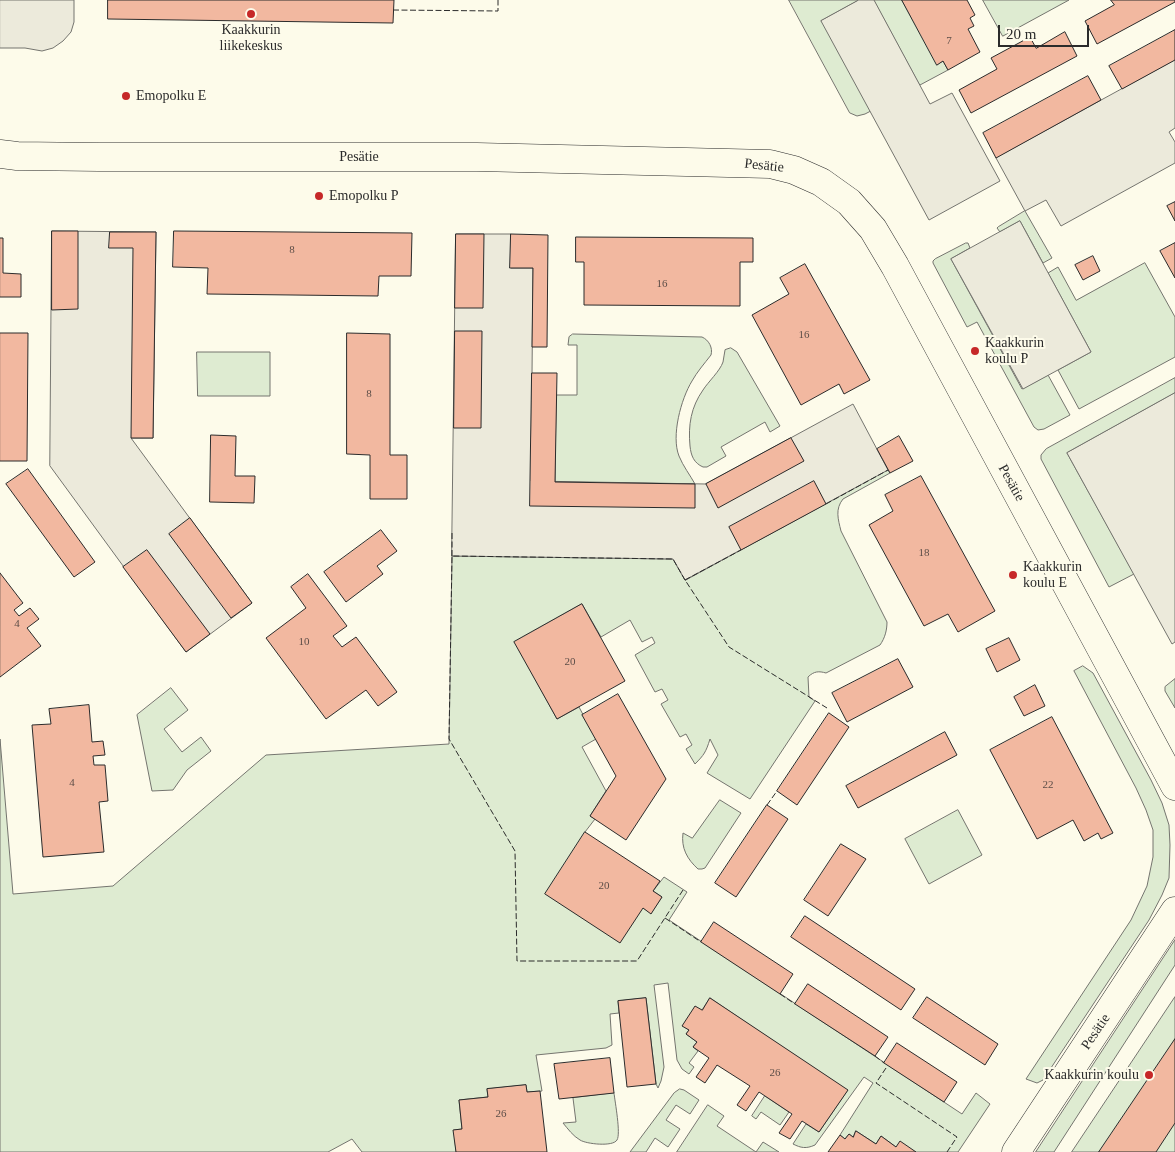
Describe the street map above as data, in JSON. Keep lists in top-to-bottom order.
{
  "streets": {
    "street": ["Pesätie"]
  },
  "places": [
    "Kaakkurin liikekeskus",
    "Emopolku E",
    "Emopolku P",
    "Kaakkurin koulu P",
    "Kaakkurin koulu E",
    "Kaakkurin koulu"
  ],
  "house_numbers": [
    "7",
    "8",
    "16",
    "16",
    "8",
    "18",
    "4",
    "10",
    "20",
    "4",
    "22",
    "20",
    "26",
    "26"
  ],
  "scale_bar": "20 m"
}
